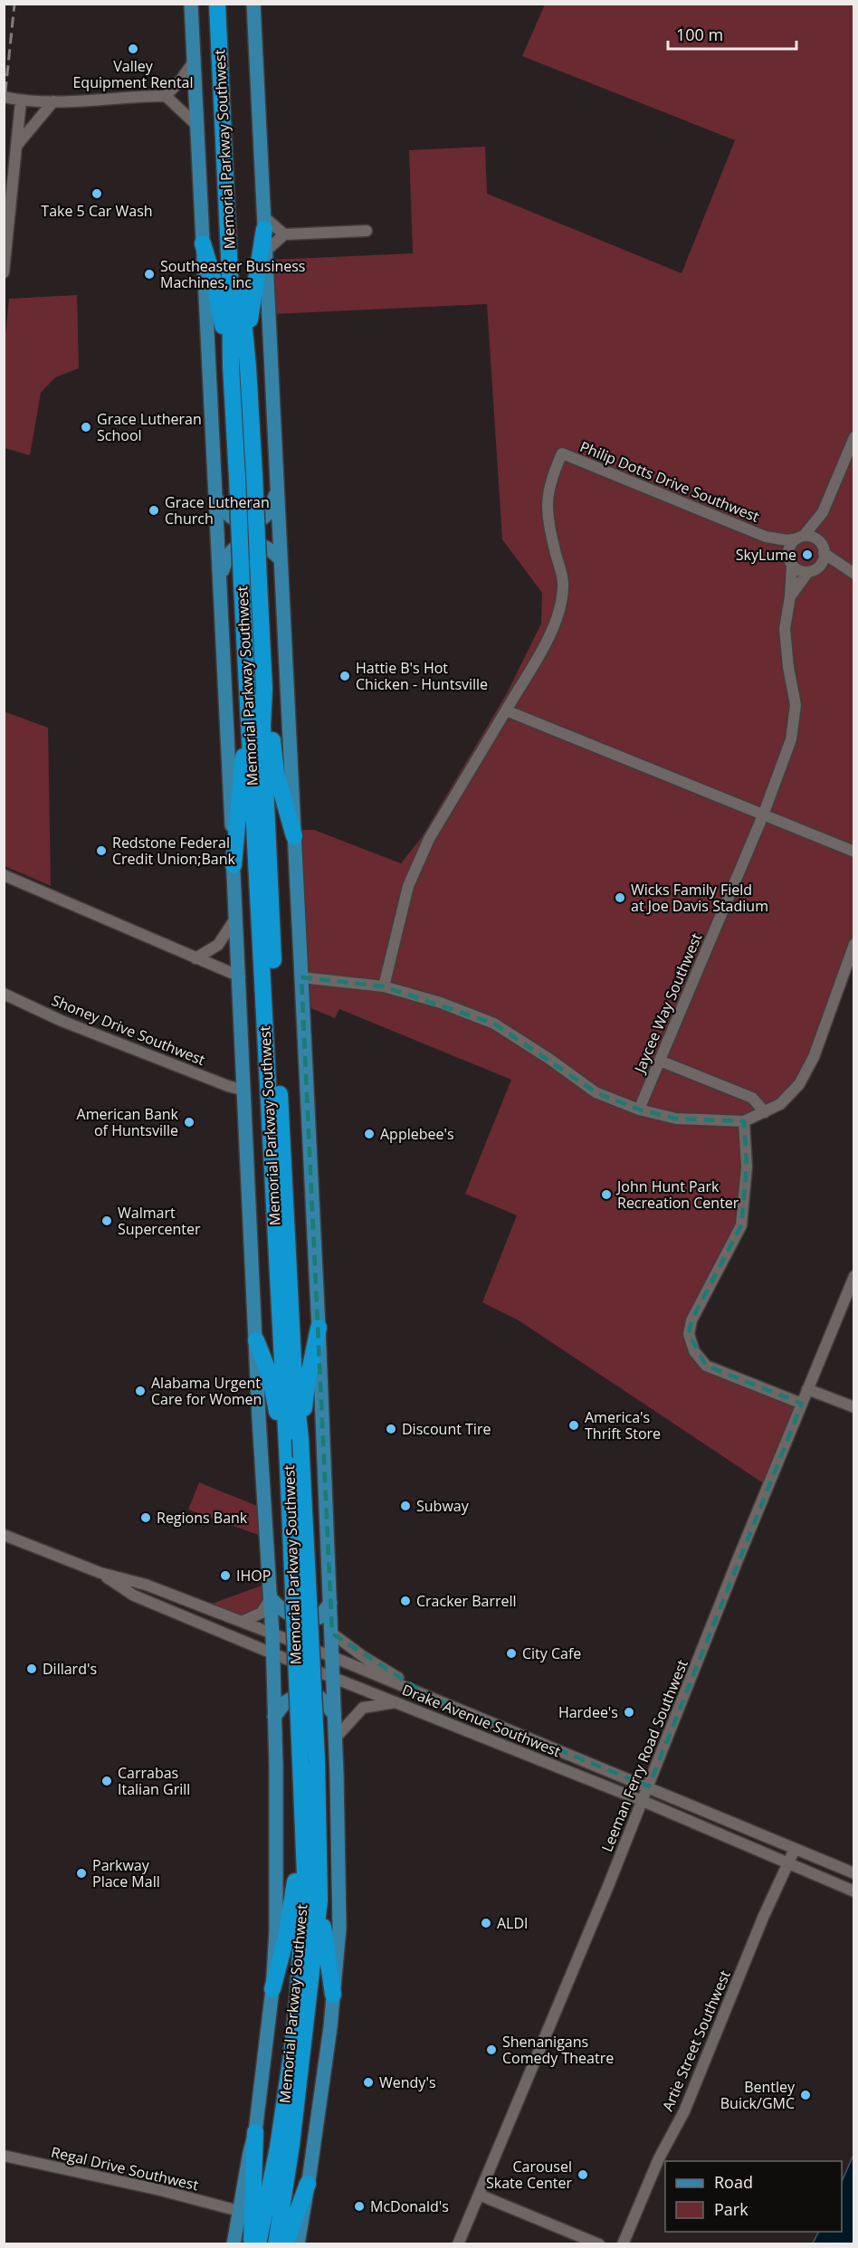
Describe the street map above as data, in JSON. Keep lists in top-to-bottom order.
{
  "streets": {
    "highway": ["Memorial Parkway Southwest"],
    "street": [
      "Philip Dotts Drive Southwest",
      "Jaycee Way Southwest",
      "Shoney Drive Southwest",
      "Drake Avenue Southwest",
      "Leeman Ferry Road Southwest",
      "Artie Street Southwest",
      "Regal Drive Southwest"
    ]
  },
  "crossings": [
    ["Philip Dotts Drive Southwest", "Jaycee Way Southwest"],
    ["Drake Avenue Southwest", "Leeman Ferry Road Southwest"],
    ["Drake Avenue Southwest", "Artie Street Southwest"]
  ],
  "places": [
    "Valley Equipment Rental",
    "Take 5 Car Wash",
    "Southeaster Business Machines, inc",
    "Grace Lutheran School",
    "Grace Lutheran Church",
    "SkyLume",
    "Hattie B's Hot Chicken - Huntsville",
    "Redstone Federal Credit Union;Bank",
    "Wicks Family Field at Joe Davis Stadium",
    "American Bank of Huntsville",
    "Applebee's",
    "John Hunt Park Recreation Center",
    "Walmart Supercenter",
    "Alabama Urgent Care for Women",
    "America's Thrift Store",
    "Discount Tire",
    "Subway",
    "Regions Bank",
    "IHOP",
    "Cracker Barrell",
    "City Cafe",
    "Dillard's",
    "Hardee's",
    "Carrabas Italian Grill",
    "Parkway Place Mall",
    "ALDI",
    "Shenanigans Comedy Theatre",
    "Wendy's",
    "Bentley Buick/GMC",
    "Carousel Skate Center",
    "McDonald's"
  ],
  "legend": ["Road", "Park"],
  "scale_bar": "100 m"
}
